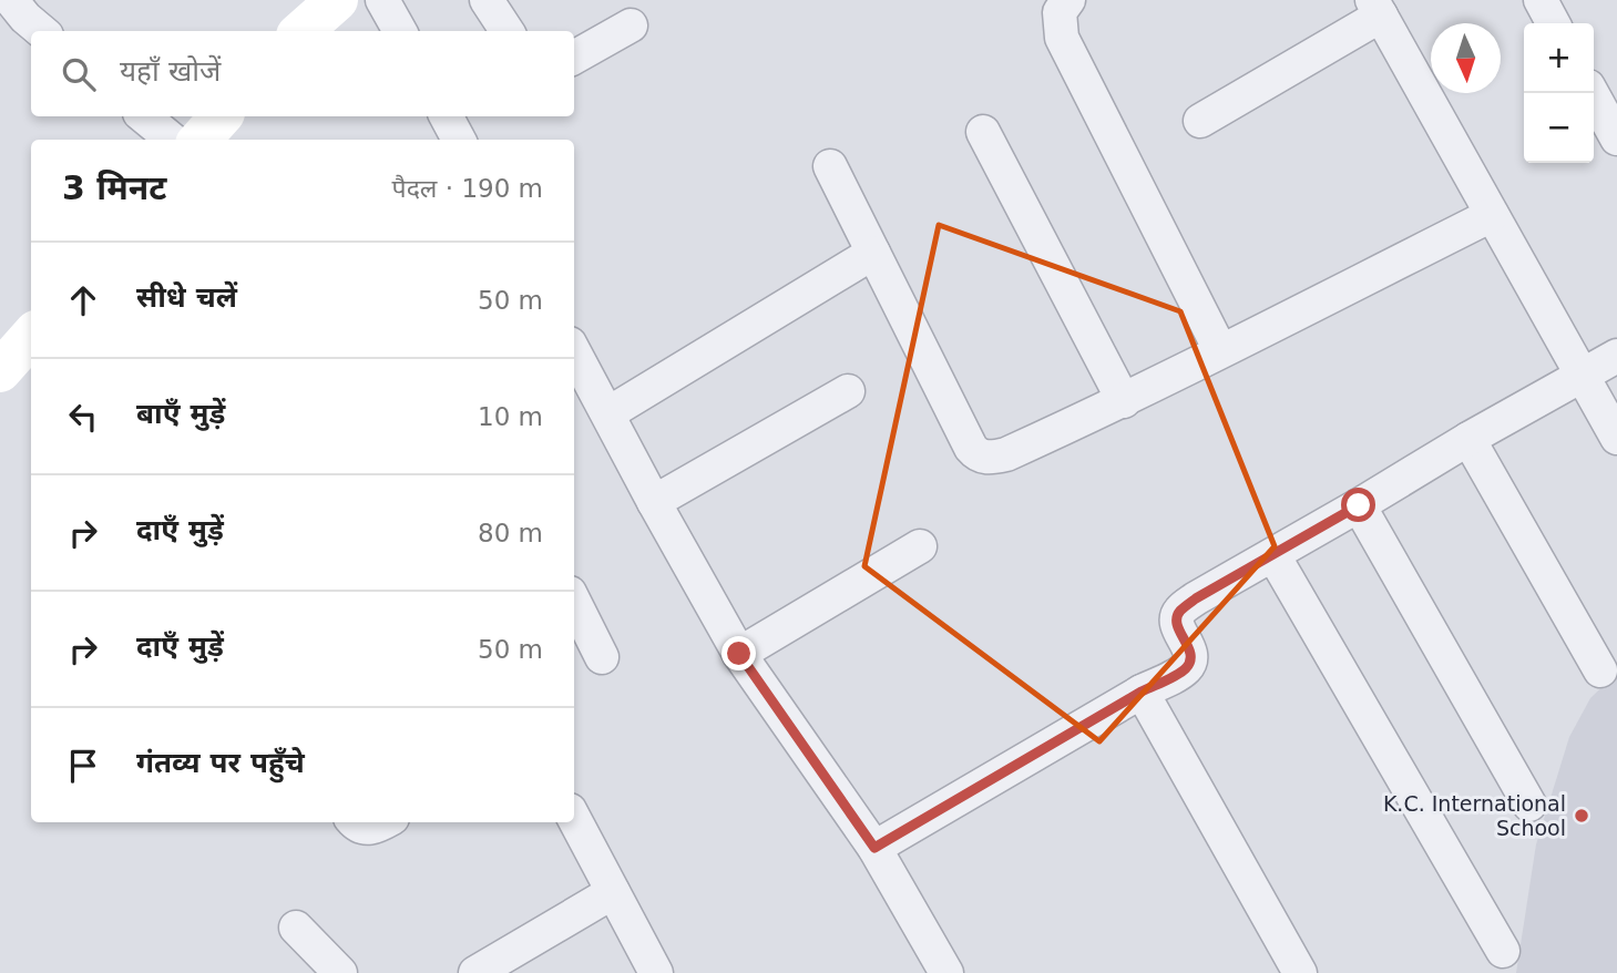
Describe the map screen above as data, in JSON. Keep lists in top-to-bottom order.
{
  "places": ["K.C. International School"],
  "north": "bottom",
  "page": {
    "map_buttons": ["+", "−"],
    "search": "यहाँ खोजें",
    "heading": ["3 मिनट", "पैदल · 190 m"],
    "list": [
      ["सीधे चलें", "50 m"],
      ["बाएँ मुड़ें", "10 m"],
      ["दाएँ मुड़ें", "80 m"],
      ["दाएँ मुड़ें", "50 m"],
      "गंतव्य पर पहुँचे"
    ]
  }
}
